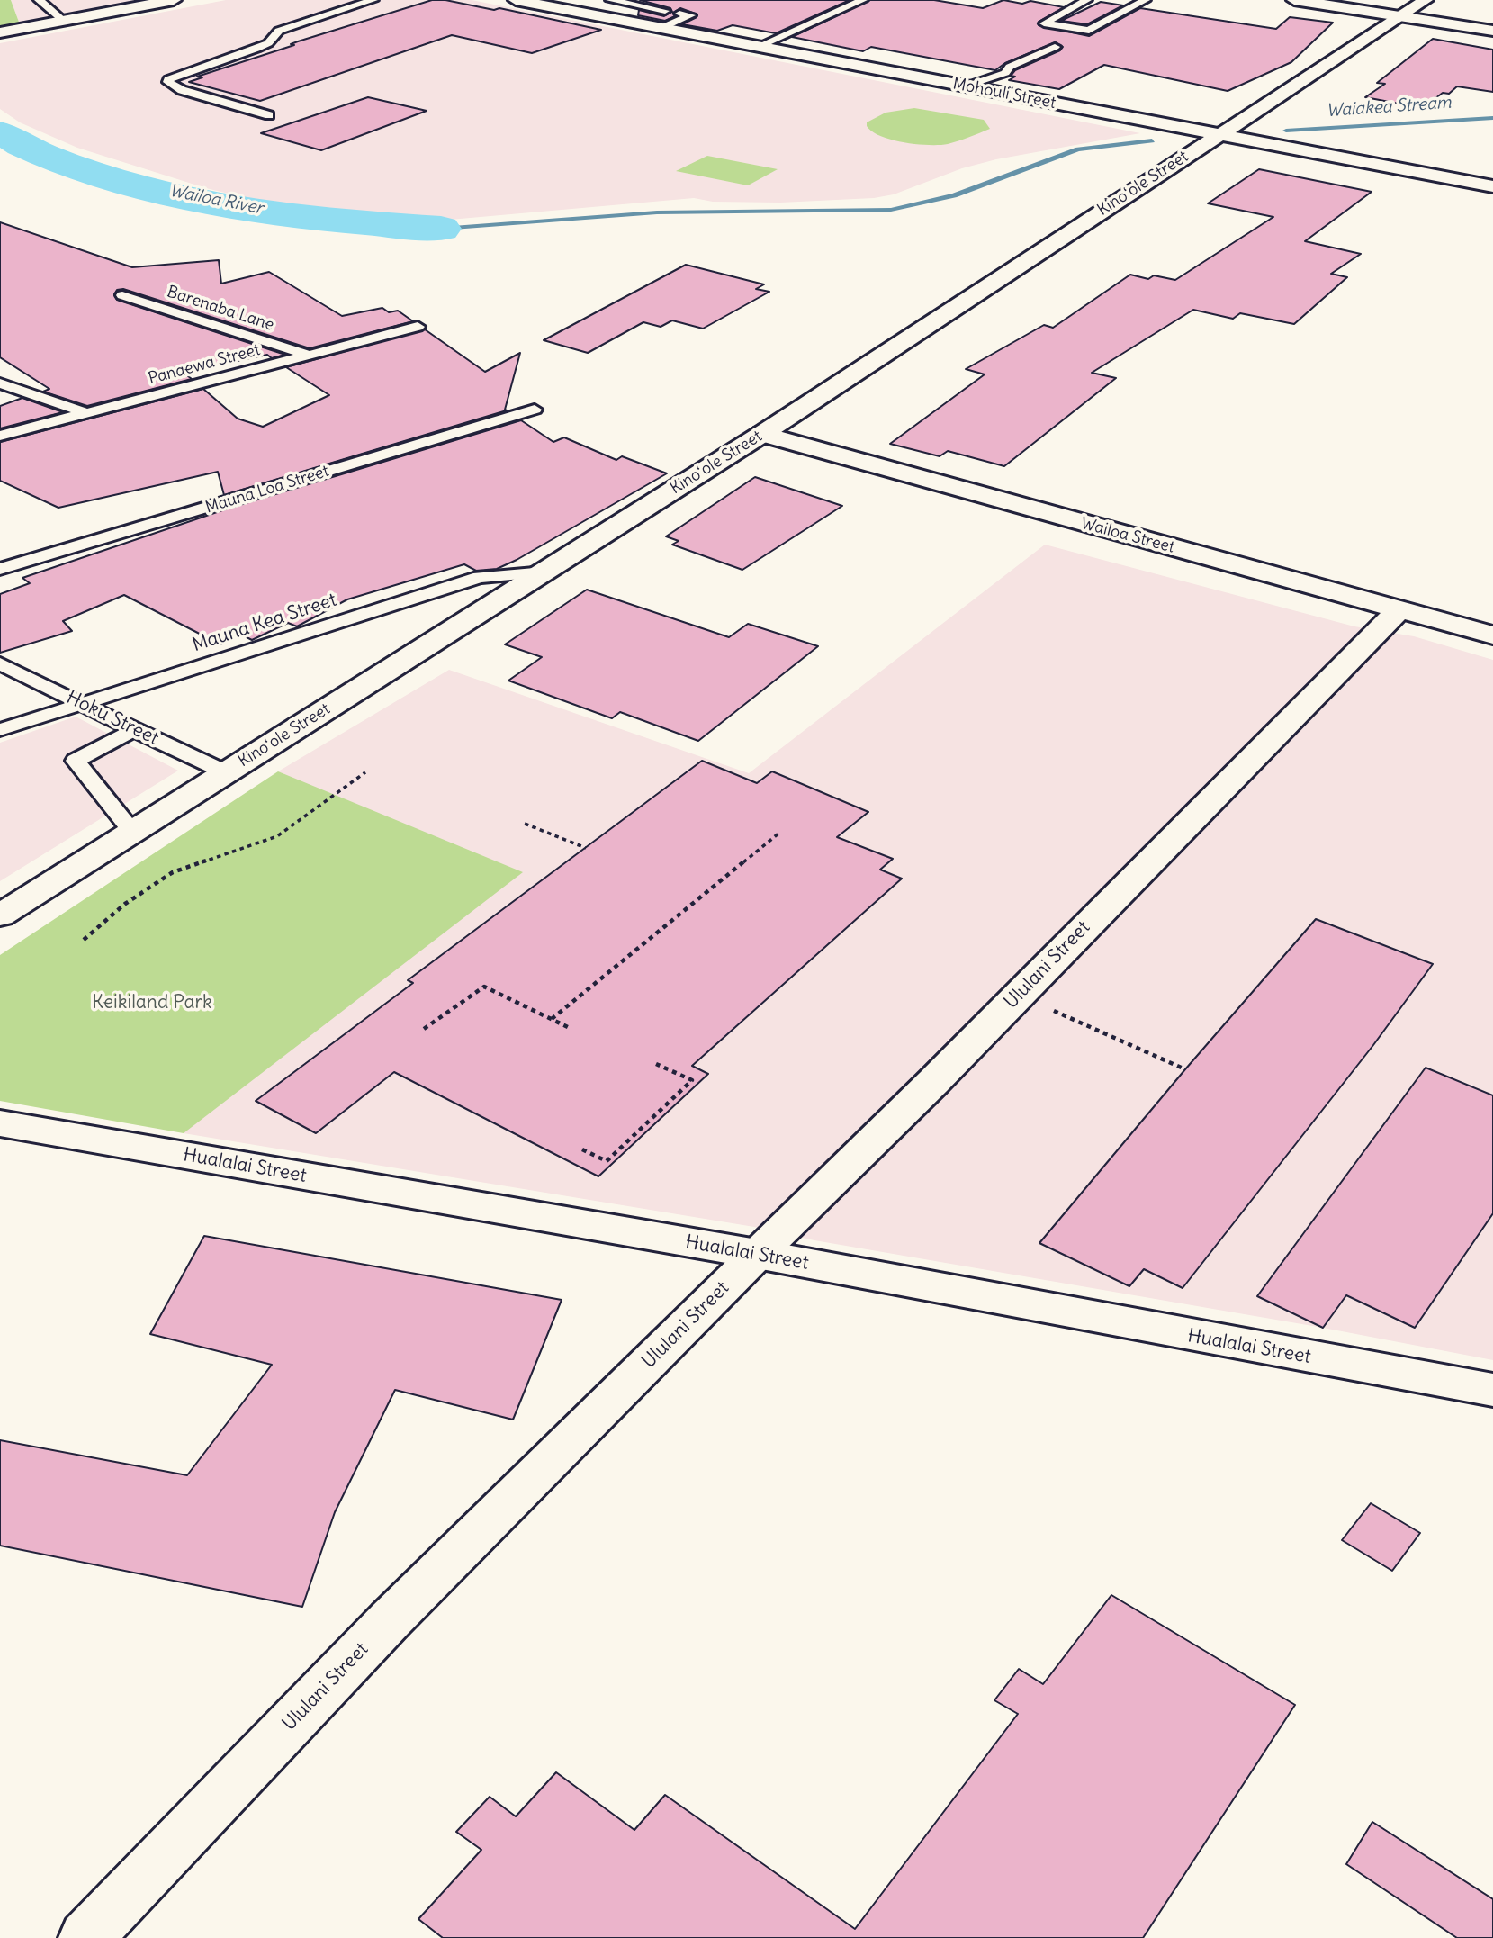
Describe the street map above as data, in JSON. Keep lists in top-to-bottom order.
{
  "streets": {
    "street": [
      "Mohouli Street",
      "Kinoʻole Street",
      "Wailoa Street",
      "Ululani Street",
      "Hualalai Street"
    ],
    "lane": [
      "Barenaba Lane",
      "Panaewa Street",
      "Mauna Loa Street",
      "Mauna Kea Street",
      "Hoku Street"
    ]
  },
  "crossings": [
    ["Mohouli Street", "Kinoʻole Street"],
    ["Kinoʻole Street", "Wailoa Street"],
    ["Kinoʻole Street", "Mauna Kea Street"],
    ["Kinoʻole Street", "Hoku Street"],
    ["Barenaba Lane", "Panaewa Street"],
    ["Wailoa Street", "Ululani Street"],
    ["Mauna Kea Street", "Hoku Street"],
    ["Ululani Street", "Hualalai Street"]
  ],
  "water": ["Waiakea Stream", "Wailoa River"],
  "parks": ["Keikiland Park"]
}
